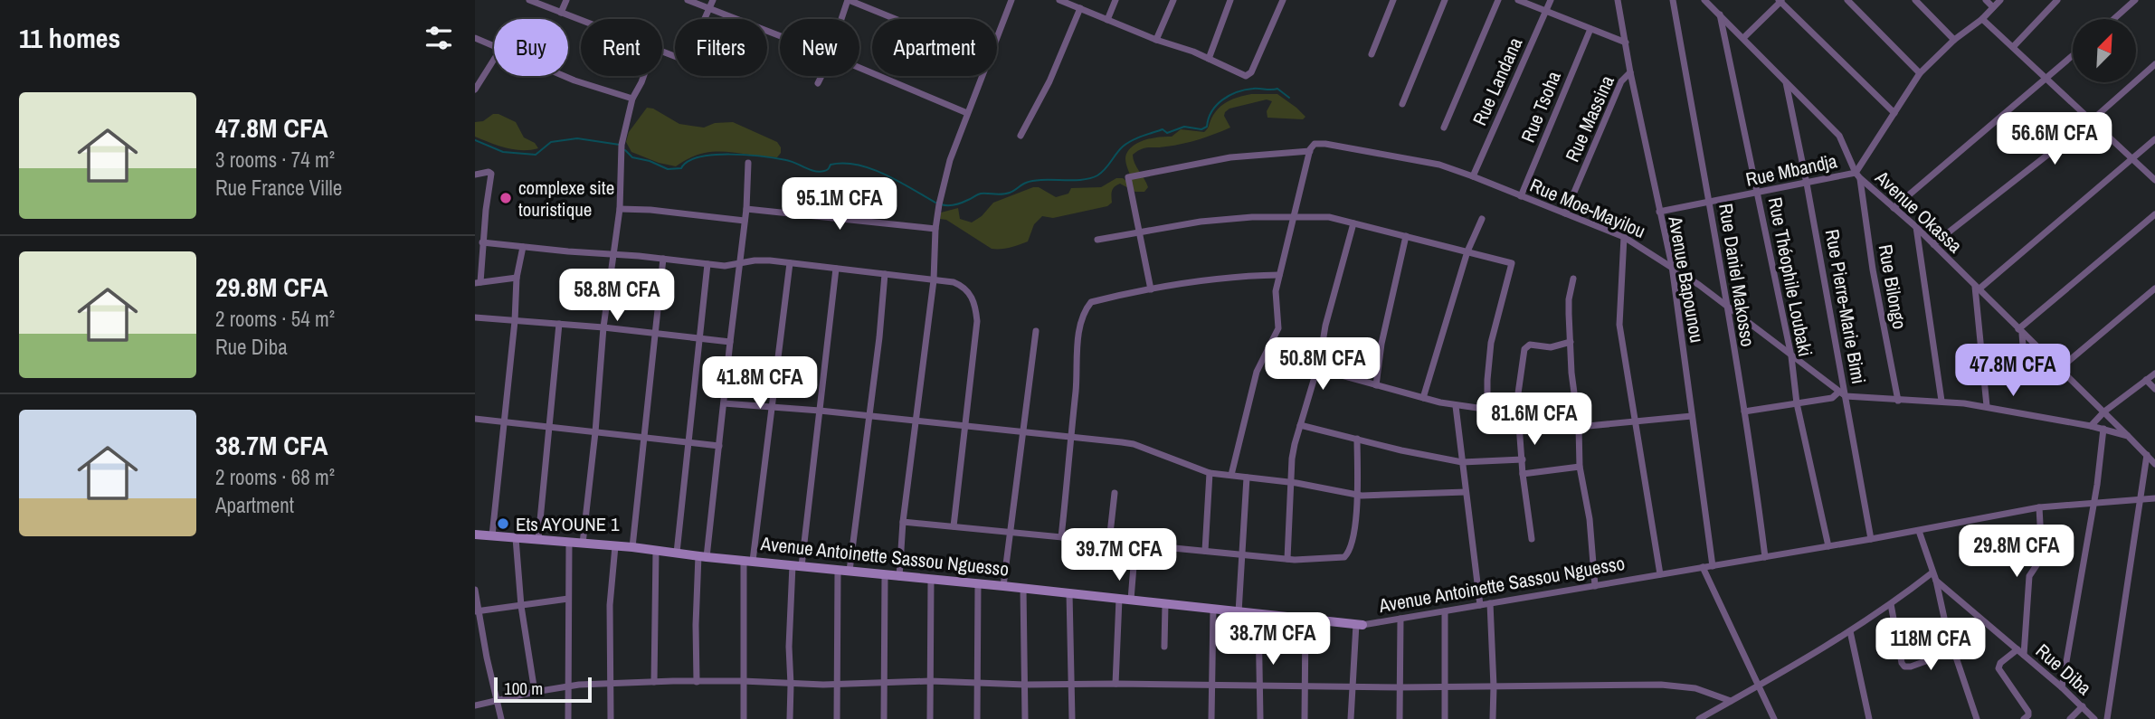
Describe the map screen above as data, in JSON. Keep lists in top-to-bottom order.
{
  "streets": {
    "street": [
      "Rue Landana",
      "Rue Tsoha",
      "Rue Massina",
      "Rue Mbandja",
      "Rue Moe-Mayilou",
      "Avenue Okassa",
      "Rue Daniel Makosso",
      "Rue Théophile Loubaki",
      "Avenue Bapounou",
      "Rue Bilongo",
      "Rue Pierre-Marie Bimi",
      "Avenue Antoinette Sassou Nguesso",
      "Rue Diba"
    ]
  },
  "crossings": [
    ["Rue Landana", "Rue Moe-Mayilou"],
    ["Rue Tsoha", "Rue Moe-Mayilou"],
    ["Rue Massina", "Rue Moe-Mayilou"],
    ["Rue Massina", "Avenue Bapounou"],
    ["Rue Mbandja", "Avenue Okassa"],
    ["Rue Mbandja", "Rue Daniel Makosso"],
    ["Rue Mbandja", "Rue Théophile Loubaki"],
    ["Rue Mbandja", "Avenue Bapounou"],
    ["Rue Mbandja", "Rue Bilongo"],
    ["Rue Mbandja", "Rue Pierre-Marie Bimi"],
    ["Rue Moe-Mayilou", "Rue Daniel Makosso"],
    ["Rue Moe-Mayilou", "Rue Théophile Loubaki"],
    ["Rue Moe-Mayilou", "Avenue Bapounou"],
    ["Rue Moe-Mayilou", "Rue Pierre-Marie Bimi"],
    ["Avenue Okassa", "Rue Théophile Loubaki"],
    ["Avenue Okassa", "Rue Bilongo"],
    ["Avenue Okassa", "Rue Pierre-Marie Bimi"],
    ["Rue Daniel Makosso", "Avenue Antoinette Sassou Nguesso"],
    ["Rue Théophile Loubaki", "Avenue Antoinette Sassou Nguesso"],
    ["Avenue Bapounou", "Avenue Antoinette Sassou Nguesso"],
    ["Rue Pierre-Marie Bimi", "Avenue Antoinette Sassou Nguesso"],
    ["Avenue Antoinette Sassou Nguesso", "Rue Diba"]
  ],
  "places": ["complexe site touristique", "Ets AYOUNE 1"],
  "scale_bar": "100 m",
  "north": "top right",
  "page": {
    "heading": "11 homes",
    "chip": [
      "Buy",
      "Rent",
      "Filters",
      "New",
      "Apartment"
    ],
    "list": [
      {
        "name": "47.8M CFA",
        "note": "3 rooms · 74 m² · Rue France Ville"
      },
      {
        "name": "29.8M CFA",
        "note": "2 rooms · 54 m² · Rue Diba"
      },
      {
        "name": "38.7M CFA",
        "note": "2 rooms · 68 m² · Apartment"
      }
    ],
    "price": [
      "56.6M CFA",
      "95.1M CFA",
      "58.8M CFA",
      "50.8M CFA",
      "47.8M CFA",
      "41.8M CFA",
      "81.6M CFA",
      "29.8M CFA",
      "39.7M CFA",
      "38.7M CFA",
      "118M CFA"
    ],
    "scale": "100 m"
  }
}
